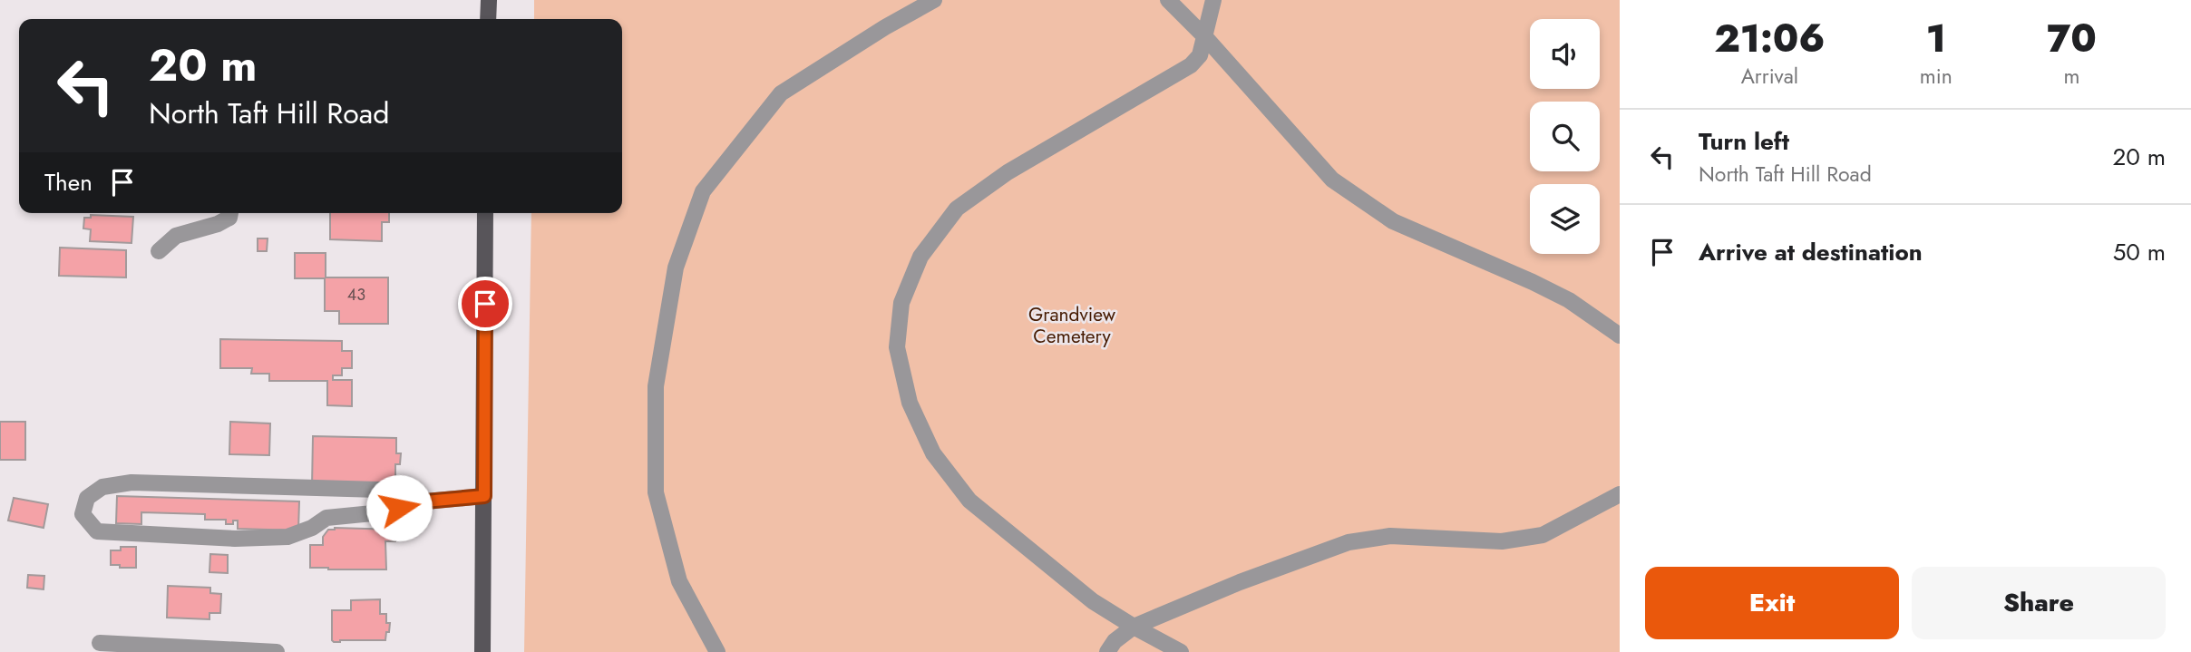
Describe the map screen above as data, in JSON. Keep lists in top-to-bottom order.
{
  "parks": ["Grandview Cemetery"],
  "house_numbers": ["43"],
  "page": {
    "eta": [
      "21:06",
      "Arrival",
      "1",
      "min",
      "70",
      "m"
    ],
    "turn": ["20 m", "North Taft Hill Road"],
    "list": [
      {
        "name": "Turn left",
        "note": "North Taft Hill Road",
        "value": "20 m"
      },
      {
        "name": "Arrive at destination",
        "value": "50 m"
      }
    ],
    "then": "Then",
    "buttons": ["Exit", "Share"]
  }
}
